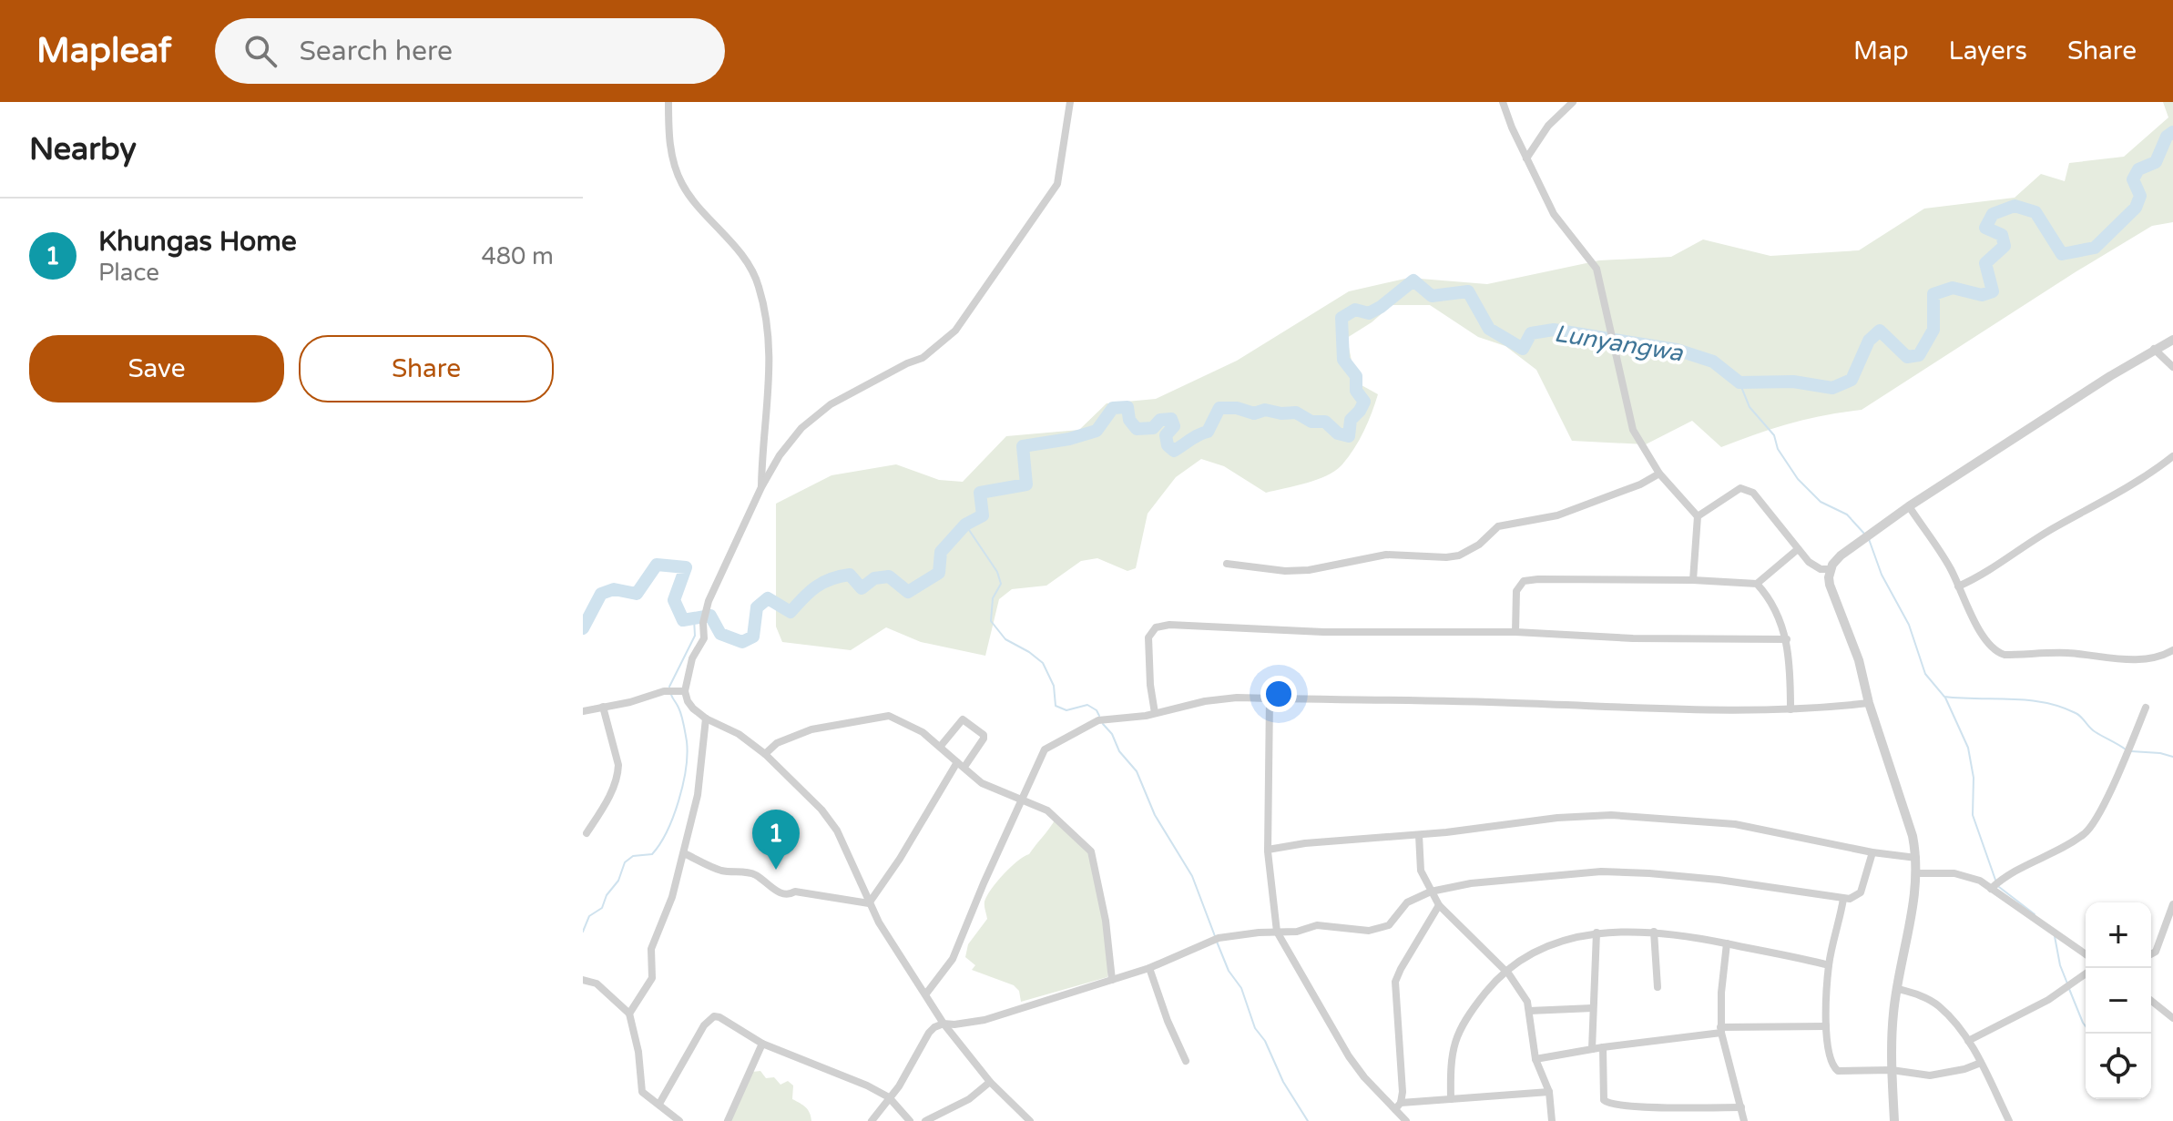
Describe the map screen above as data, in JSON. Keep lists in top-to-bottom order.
{
  "water": ["Lunyangwa"],
  "page": {
    "header": "Mapleaf",
    "search": "Search here",
    "nav": ["Map", "Layers", "Share"],
    "heading": "Nearby",
    "list": [
      {
        "mark": "1",
        "name": "Khungas Home",
        "note": "Place",
        "value": "480 m"
      }
    ],
    "buttons": ["Save", "Share"],
    "pins": "1",
    "map_buttons": ["+", "−"]
  }
}
